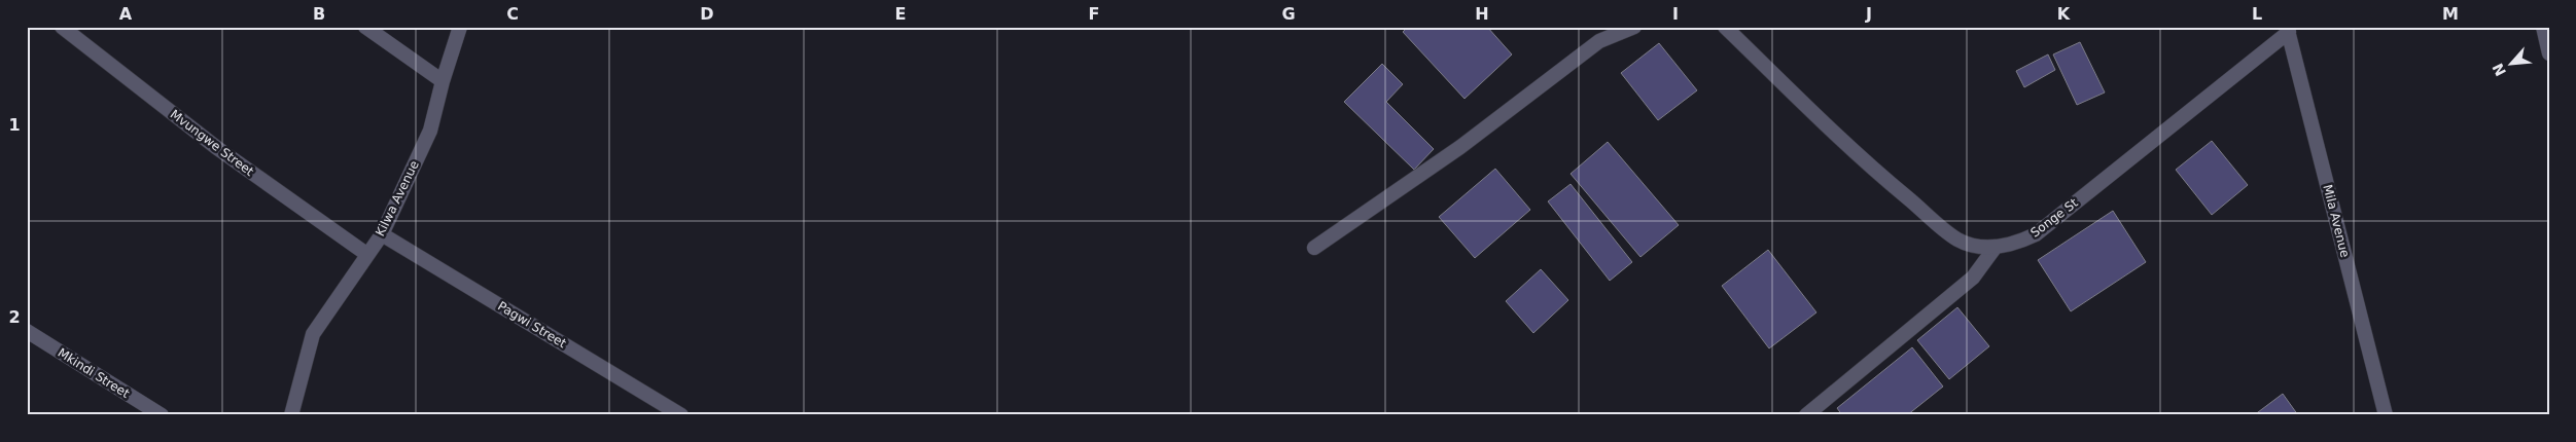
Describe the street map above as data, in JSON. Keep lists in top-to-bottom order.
{
  "streets": {
    "street": [
      "Mvungwe Street",
      "Kilwa Avenue",
      "Songe St",
      "Mila Avenue",
      "Pagwi Street",
      "Mkindi Street"
    ]
  },
  "crossings": [
    ["Mvungwe Street", "Kilwa Avenue"],
    ["Kilwa Avenue", "Pagwi Street"],
    ["Songe St", "Mila Avenue"]
  ],
  "north": "bottom left",
  "grid": {
    "columns": [
      "A",
      "B",
      "C",
      "D",
      "E",
      "F",
      "G",
      "H",
      "I",
      "J",
      "K",
      "L",
      "M"
    ],
    "rows": ["1", "2"]
  }
}
